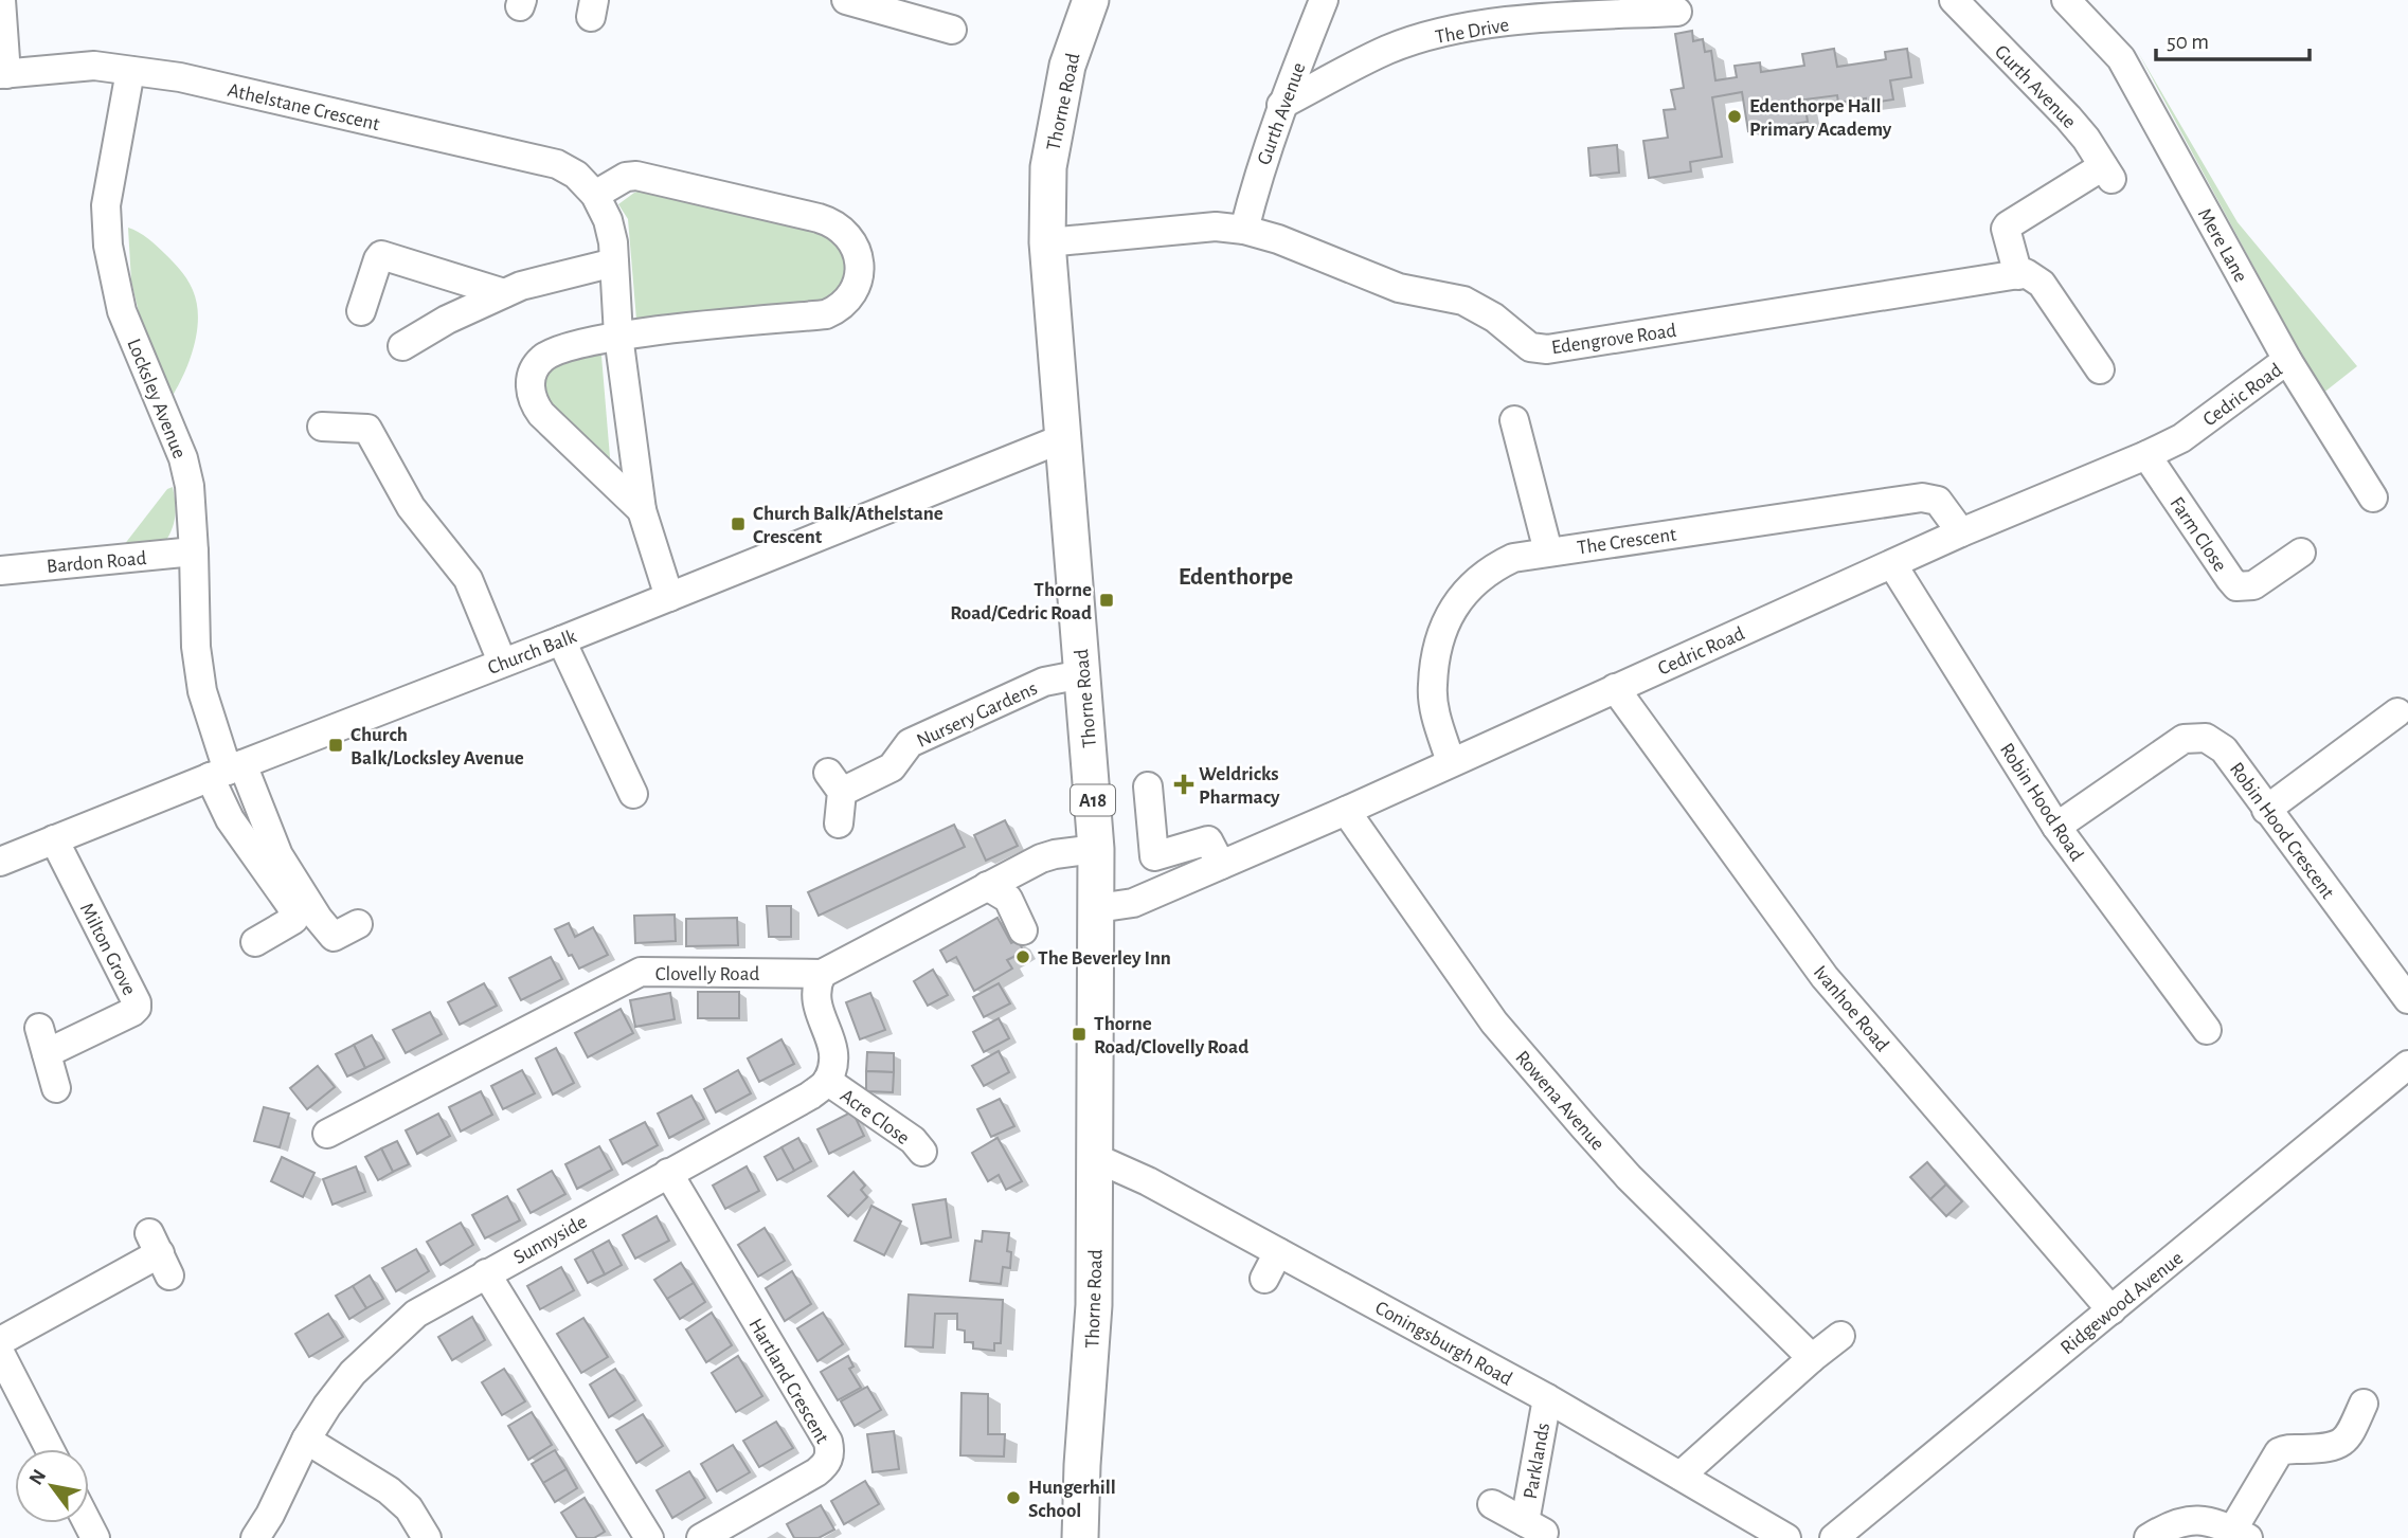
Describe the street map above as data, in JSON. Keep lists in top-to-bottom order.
{
  "streets": {
    "main road": ["Thorne Road", "A18"],
    "street": [
      "The Drive",
      "Gurth Avenue",
      "Athelstane Crescent",
      "Mere Lane",
      "Edengrove Road",
      "Cedric Road",
      "Locksley Avenue",
      "Farm Close",
      "The Crescent",
      "Bardon Road",
      "Church Balk",
      "Nursery Gardens",
      "Robin Hood Road",
      "Robin Hood Crescent",
      "Milton Grove",
      "Clovelly Road",
      "Ivanhoe Road",
      "Rowena Avenue",
      "Acre Close",
      "Sunnyside",
      "Ridgewood Avenue",
      "Coningsburgh Road",
      "Hartland Crescent",
      "Parklands"
    ]
  },
  "crossings": [
    ["The Drive", "Gurth Avenue"],
    ["Gurth Avenue", "Edengrove Road"],
    ["Thorne Road", "Edengrove Road"],
    ["Thorne Road", "Cedric Road"],
    ["Thorne Road", "Church Balk"],
    ["Thorne Road", "Nursery Gardens"],
    ["Thorne Road", "Clovelly Road"],
    ["Thorne Road", "Coningsburgh Road"],
    ["Athelstane Crescent", "Locksley Avenue"],
    ["Athelstane Crescent", "Church Balk"],
    ["Mere Lane", "Cedric Road"],
    ["Cedric Road", "Farm Close"],
    ["Cedric Road", "The Crescent"],
    ["Cedric Road", "Robin Hood Road"],
    ["Cedric Road", "Ivanhoe Road"],
    ["Cedric Road", "Rowena Avenue"],
    ["Locksley Avenue", "Bardon Road"],
    ["Locksley Avenue", "Church Balk"],
    ["Church Balk", "Milton Grove"],
    ["Robin Hood Road", "Robin Hood Crescent"],
    ["Ivanhoe Road", "Ridgewood Avenue"],
    ["Acre Close", "Sunnyside"],
    ["Sunnyside", "Hartland Crescent"],
    ["Coningsburgh Road", "Parklands"]
  ],
  "districts": ["Edenthorpe"],
  "places": {
    "other": ["Edenthorpe Hall Primary Academy", "The Beverley Inn", "Hungerhill School"],
    "transit": [
      "Church Balk/Athelstane Crescent",
      "Thorne Road/Cedric Road",
      "Church Balk/Locksley Avenue",
      "Thorne Road/Clovelly Road"
    ],
    "health": ["Weldricks Pharmacy"]
  },
  "scale_bar": "50 m",
  "north": "top left"
}
